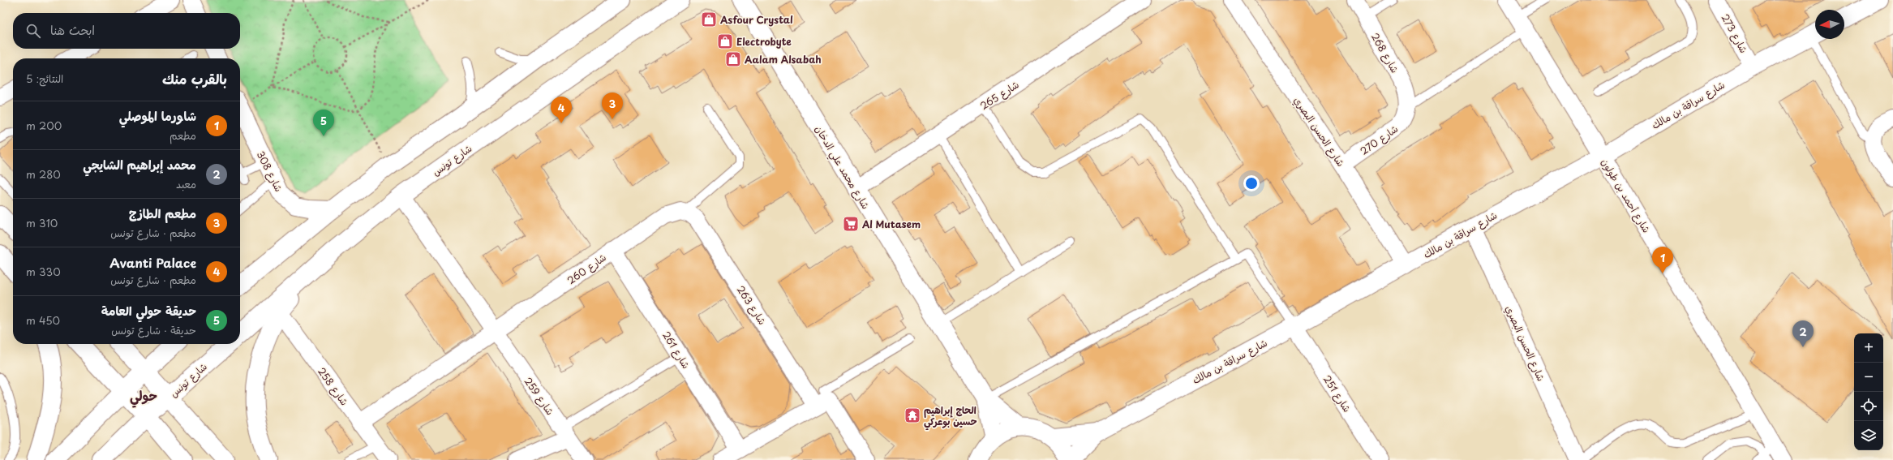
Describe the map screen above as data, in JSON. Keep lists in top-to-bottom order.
{
  "streets": {
    "main road": ["شارع سراقة بن مالك", "شارع تونس", "شارع محمد علي الدخان"],
    "street": [
      "شارع 273",
      "شارع 268",
      "شارع 265",
      "شارع الحسن البصري",
      "شارع 270",
      "شارع 308",
      "شارع أحمد بن طولون",
      "شارع 260",
      "شارع 263",
      "شارع 261",
      "شارع 258",
      "شارع 251",
      "شارع 259"
    ]
  },
  "crossings": [
    ["شارع 273", "شارع سراقة بن مالك"],
    ["شارع 268", "شارع 270"],
    ["شارع 265", "شارع محمد علي الدخان"],
    ["شارع سراقة بن مالك", "شارع الحسن البصري"],
    ["شارع سراقة بن مالك", "شارع أحمد بن طولون"],
    ["شارع سراقة بن مالك", "شارع 251"],
    ["شارع الحسن البصري", "شارع 270"],
    ["شارع 260", "شارع 263"],
    ["شارع 260", "شارع 261"],
    ["شارع 260", "شارع 258"],
    ["شارع 260", "شارع 259"]
  ],
  "districts": ["حولي"],
  "places": {
    "shop": ["Asfour Crystal", "Electrobyte", "Aalam Alsabah"],
    "supermarket": ["Al Mutasem"],
    "temple": ["الحاج إبراهيم حسين بوعركي"]
  },
  "north": "left",
  "page": {
    "search": "ابحث هنا",
    "heading": ["بالقرب منك", "النتائج: 5"],
    "pins": [
      "3",
      "4",
      "5",
      "1",
      "2"
    ],
    "list": [
      {
        "mark": "1",
        "name": "شاورما الموصلي",
        "note": "مطعم",
        "value": "200 m"
      },
      {
        "mark": "2",
        "name": "محمد إبراهيم الشايجي",
        "note": "معبد",
        "value": "280 m"
      },
      {
        "mark": "3",
        "name": "مطعم الطازج",
        "note": "مطعم · شارع تونس",
        "value": "310 m"
      },
      {
        "mark": "4",
        "name": "Avanti Palace",
        "note": "مطعم · شارع تونس",
        "value": "330 m"
      },
      {
        "mark": "5",
        "name": "حديقة حولي العامة",
        "note": "حديقة · شارع تونس",
        "value": "450 m"
      }
    ],
    "map_buttons": ["+", "−"]
  }
}
